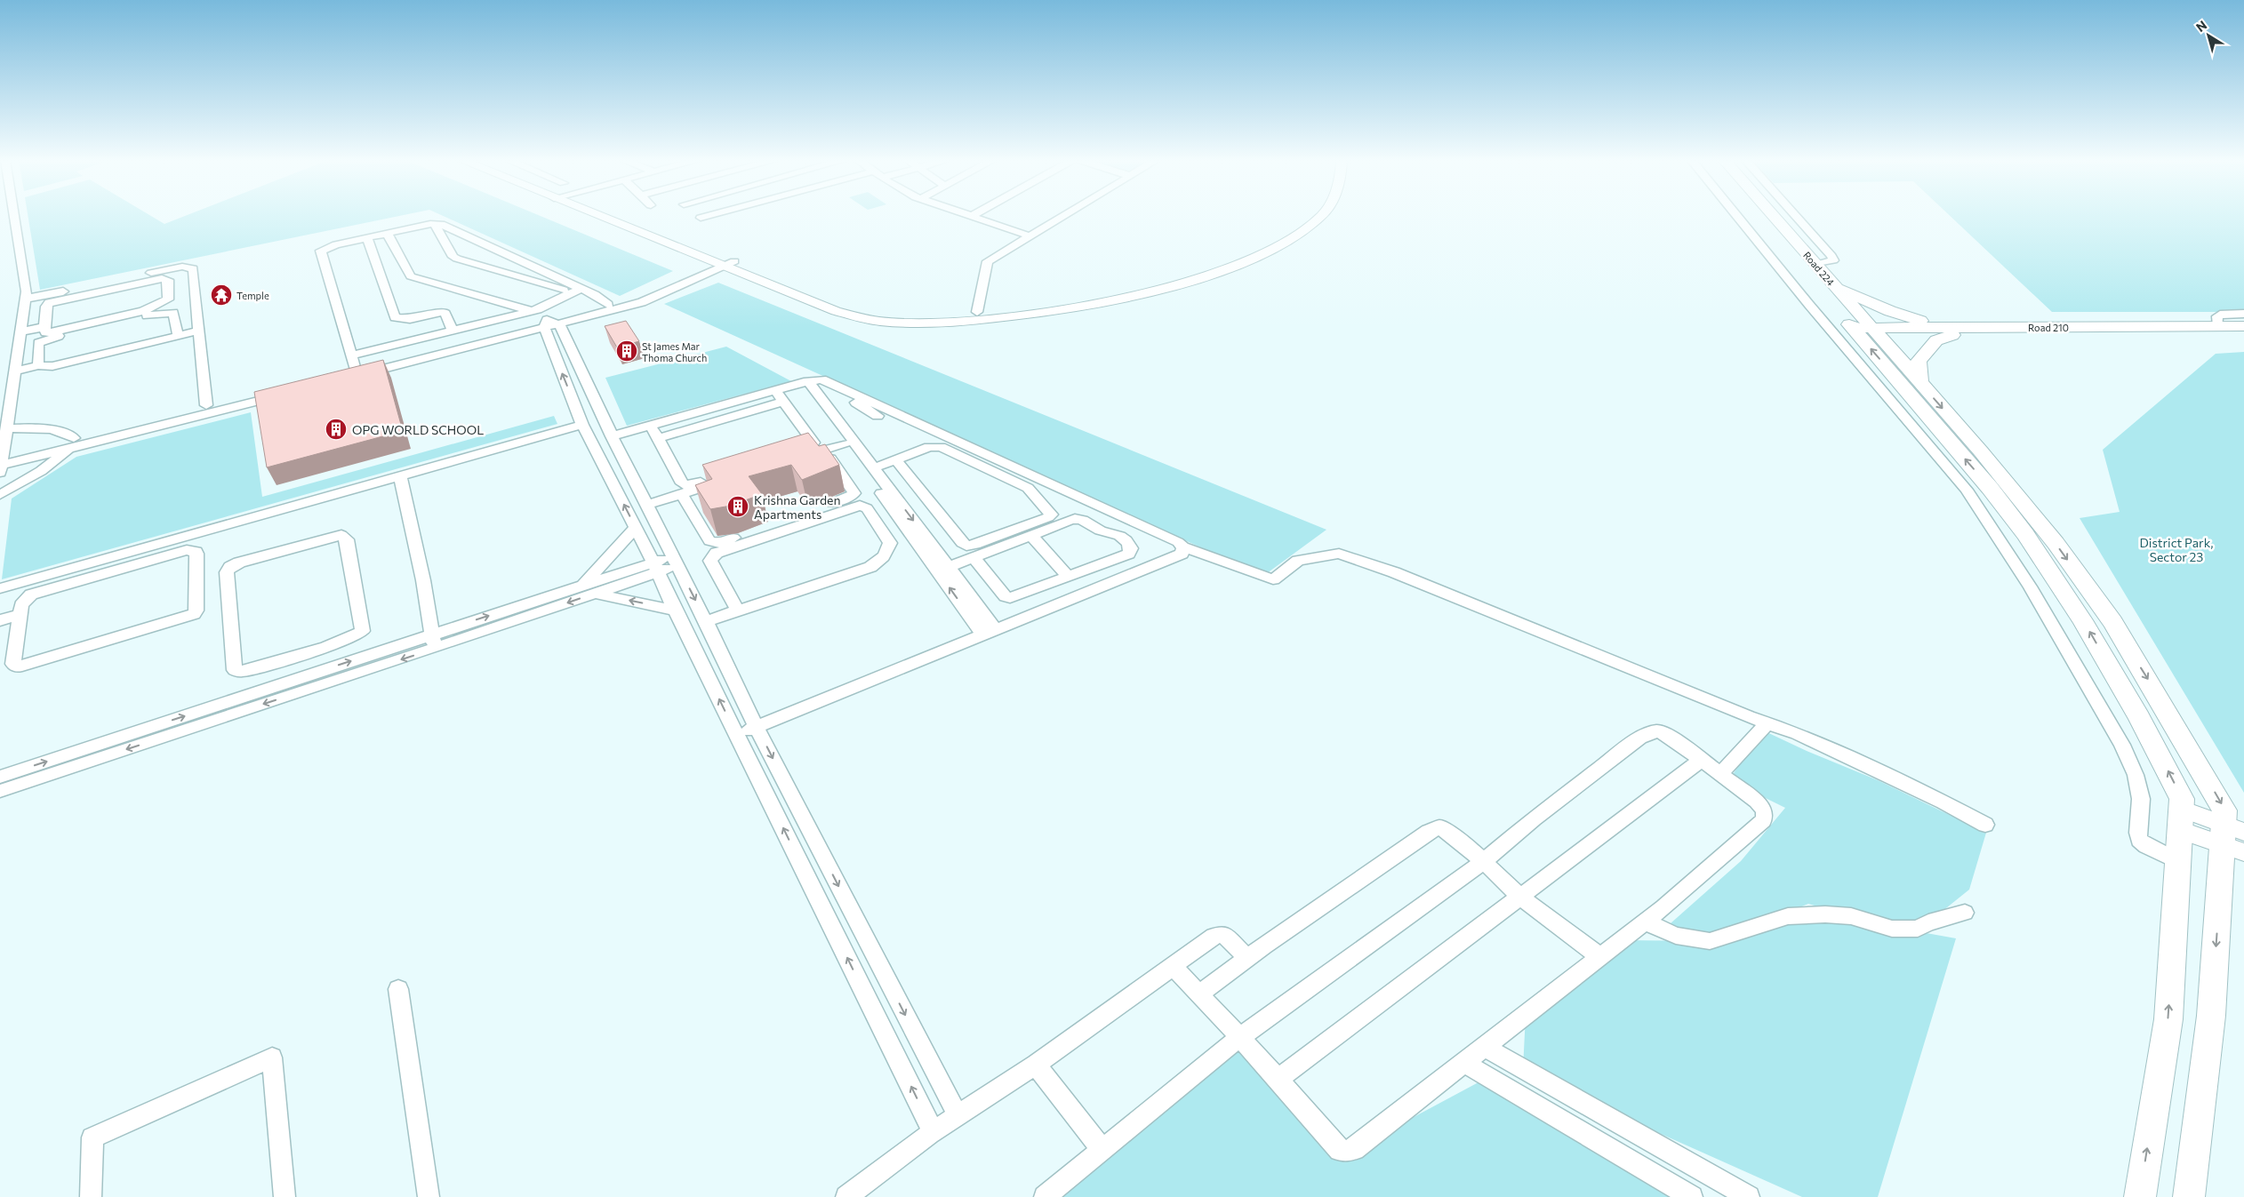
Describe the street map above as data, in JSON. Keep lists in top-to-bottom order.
{
  "streets": {
    "main road": ["Road 224", "Road 210"]
  },
  "crossings": [
    ["Road 224", "Road 210"]
  ],
  "parks": ["District Park, Sector 23"],
  "places": {
    "temple": ["Temple"],
    "building": ["St James Mar Thoma Church", "OPG WORLD SCHOOL", "Krishna Garden Apartments"]
  },
  "north": "top left"
}
